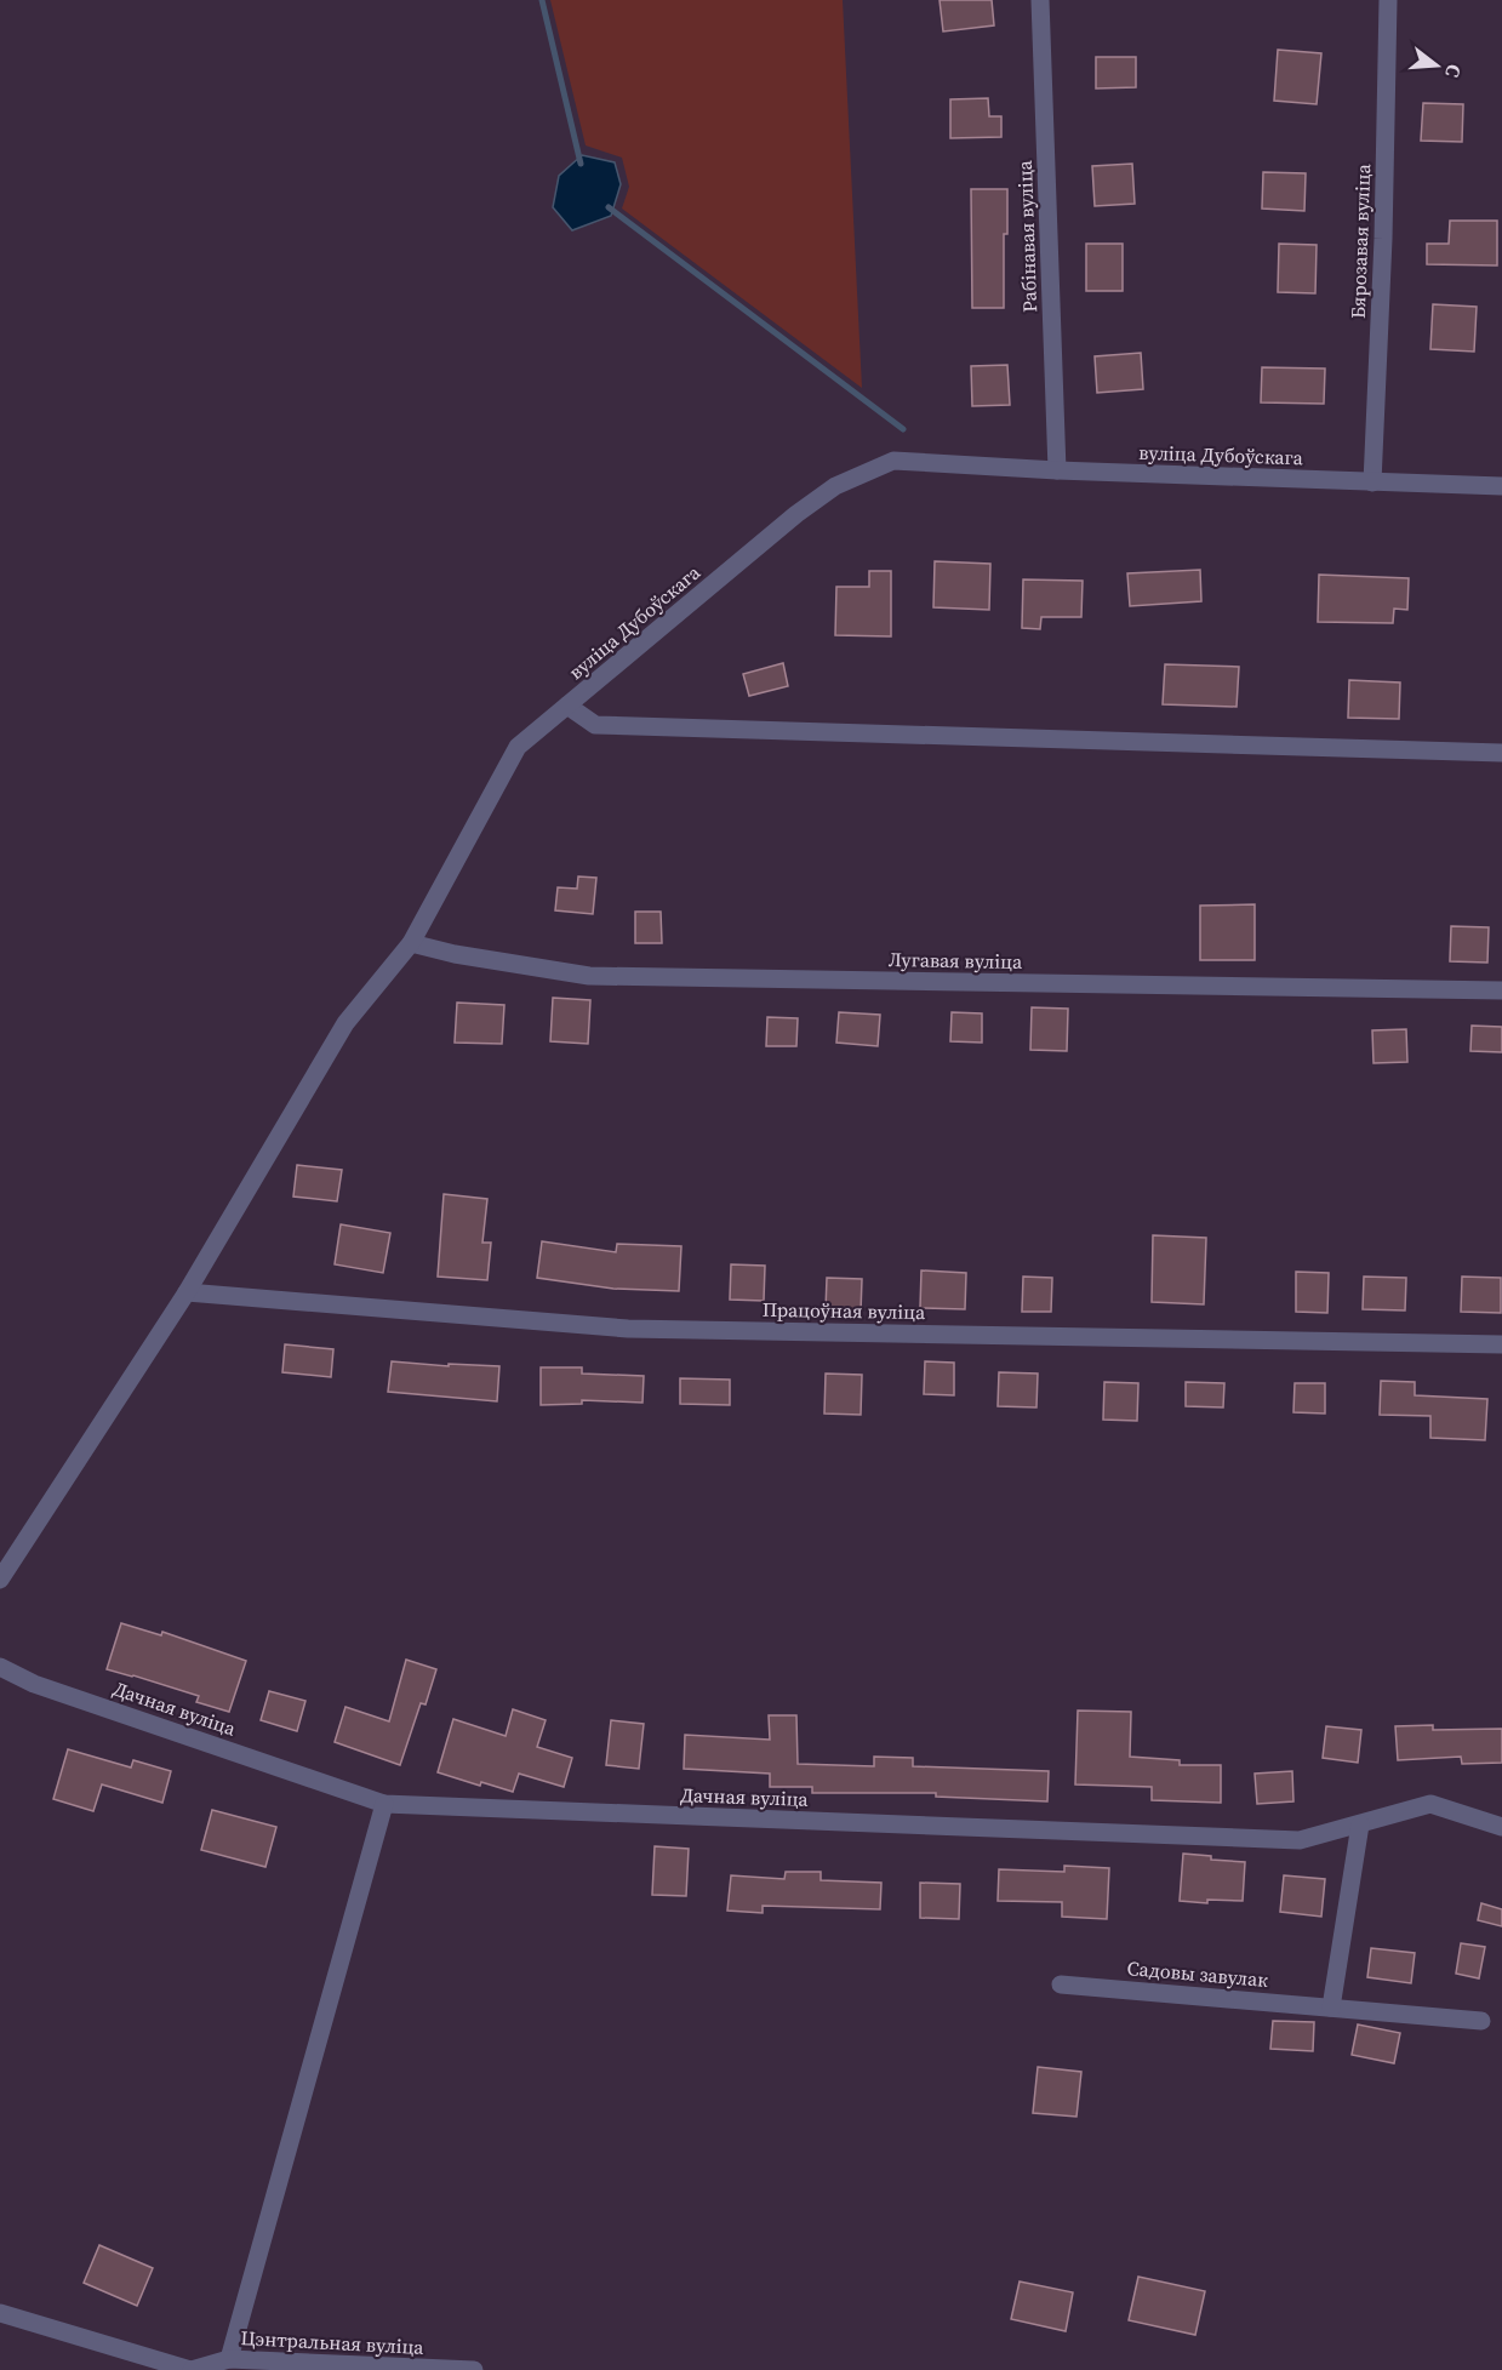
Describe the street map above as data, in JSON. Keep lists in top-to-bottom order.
{
  "streets": {
    "street": [
      "Рабінавая вуліца",
      "Бярозавая вуліца",
      "вуліца Дубоўскага",
      "Лугавая вуліца",
      "Працоўная вуліца",
      "Дачная вуліца",
      "Садовы завулак",
      "Цэнтральная вуліца"
    ]
  },
  "crossings": [
    ["Рабінавая вуліца", "вуліца Дубоўскага"],
    ["Бярозавая вуліца", "вуліца Дубоўскага"]
  ],
  "north": "right"
}
